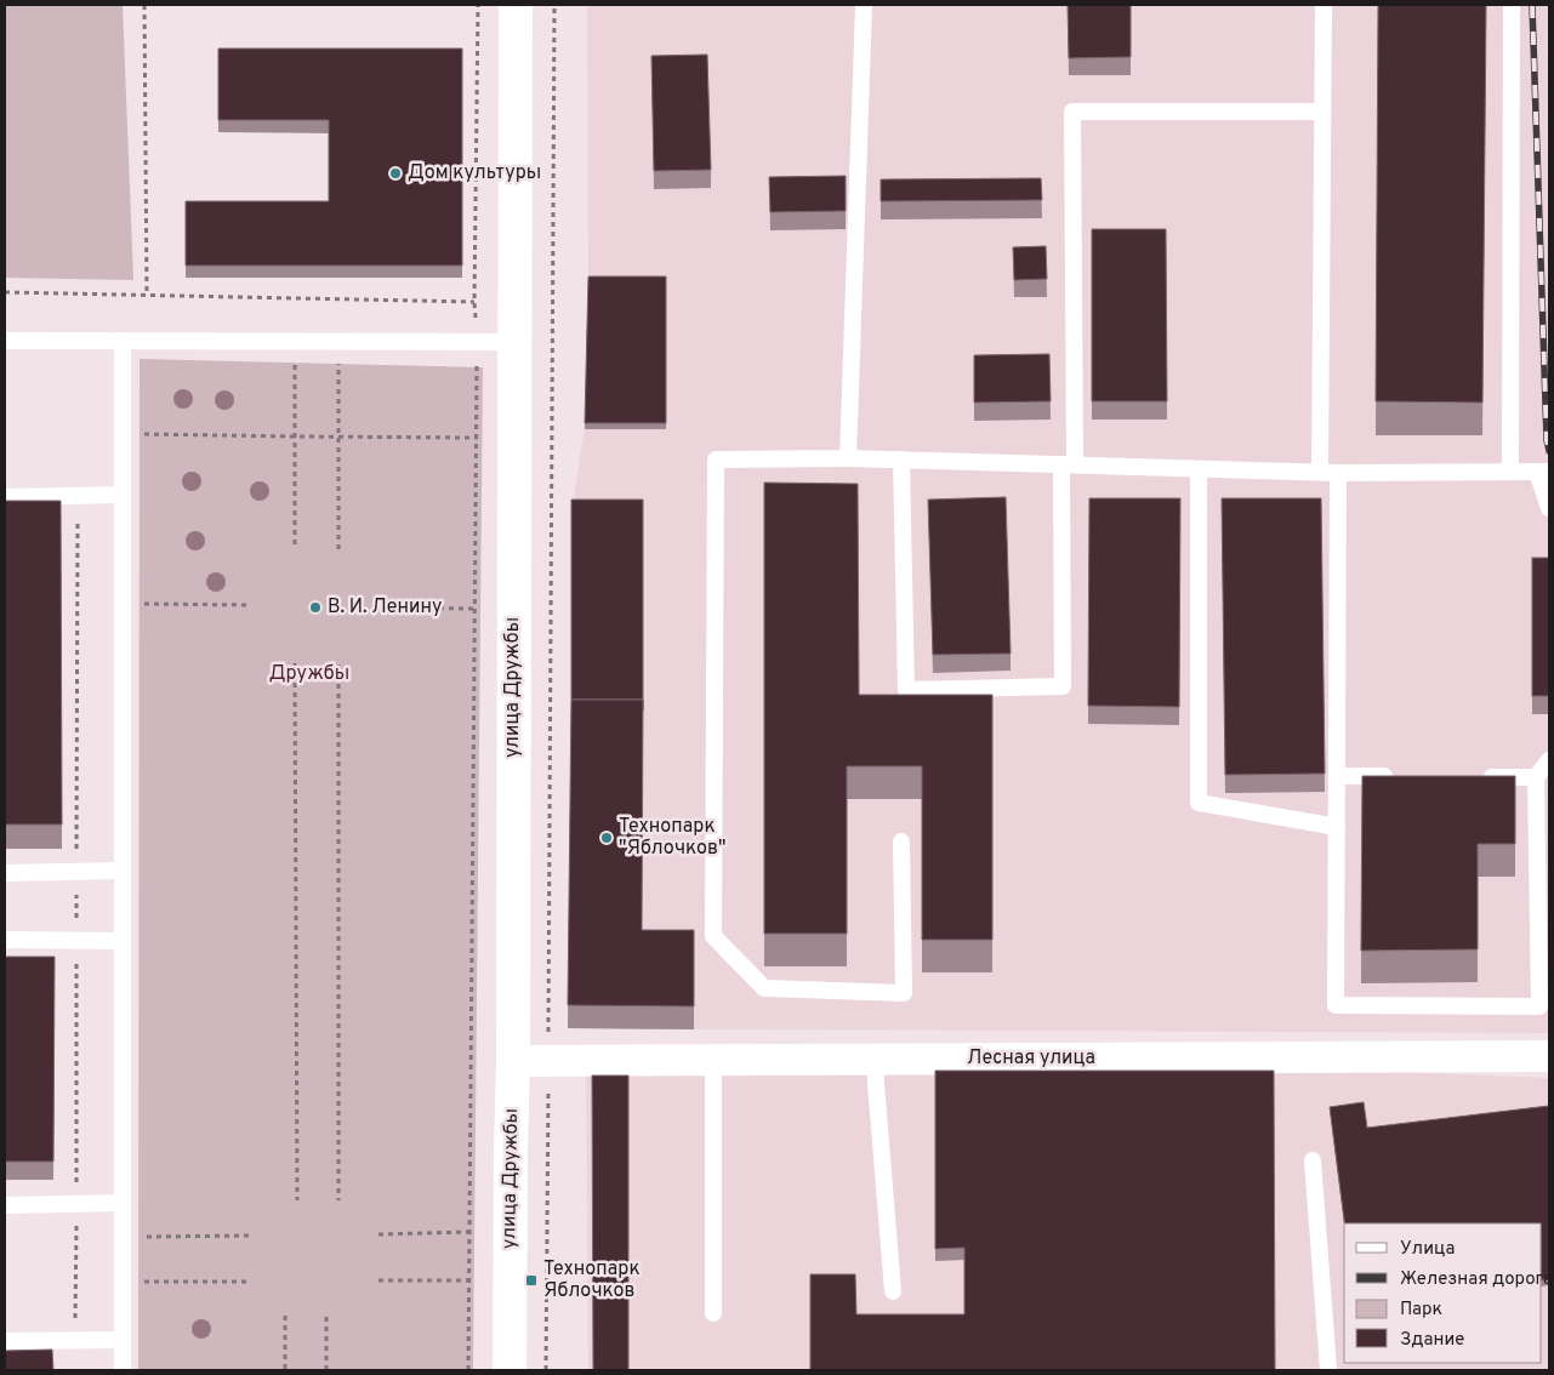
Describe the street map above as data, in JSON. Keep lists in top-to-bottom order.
{
  "streets": {
    "main road": ["улица Дружбы"],
    "street": ["Лесная улица"]
  },
  "crossings": [
    ["улица Дружбы", "Лесная улица"]
  ],
  "parks": ["Дружбы"],
  "places": {
    "other": ["Дом культуры", "В. И. Ленину", "Технопарк \"Яблочков\""],
    "transit": ["Технопарк Яблочков"]
  },
  "legend": [
    "Улица",
    "Железная дорога",
    "Парк",
    "Здание"
  ]
}
